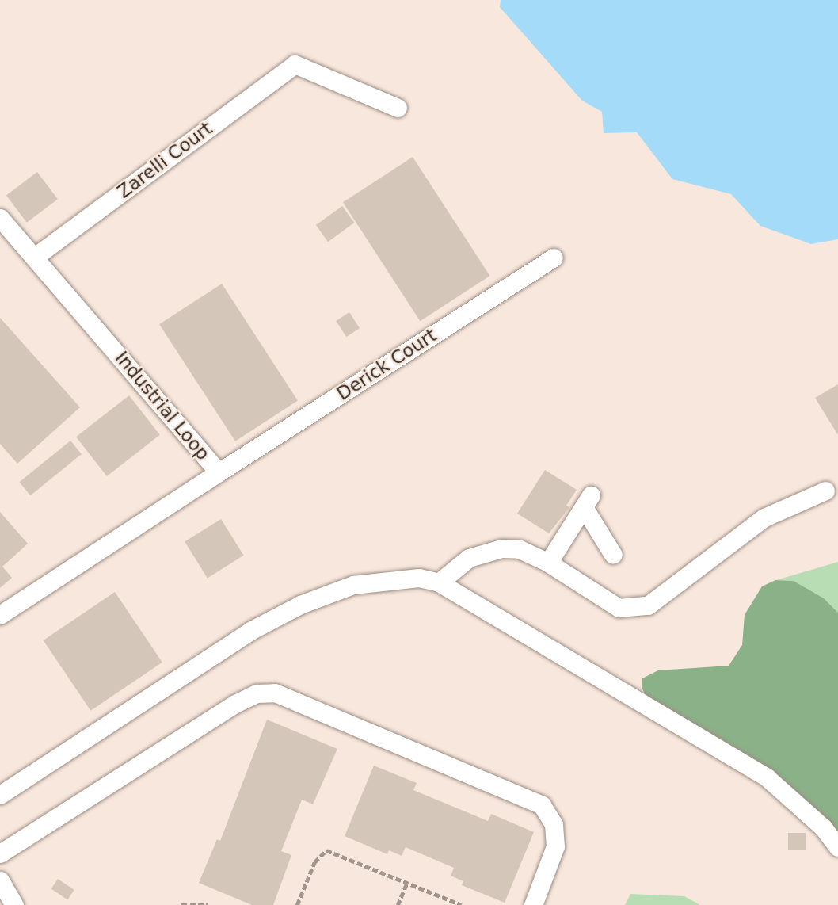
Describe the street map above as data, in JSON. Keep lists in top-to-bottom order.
{
  "streets": {
    "street": ["Zarelli Court", "Derick Court", "Industrial Loop"]
  },
  "crossings": [
    ["Zarelli Court", "Industrial Loop"],
    ["Derick Court", "Industrial Loop"]
  ]
}
